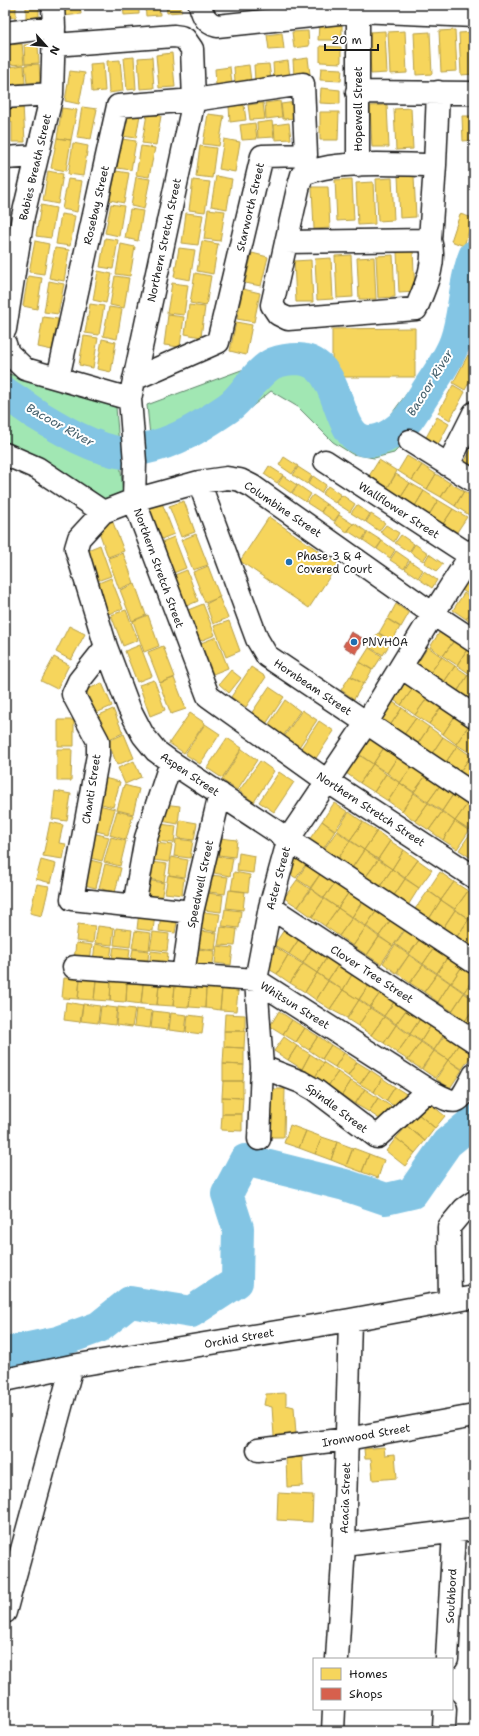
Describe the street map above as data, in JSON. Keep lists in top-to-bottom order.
{
  "streets": {
    "street": [
      "Hopewell Street",
      "Babies Breath Street",
      "Rosebay Street",
      "Starworth Street",
      "Northern Stretch Street",
      "Columbine Street",
      "Wallflower Street",
      "Hornbeam Street",
      "Aspen Street",
      "Chanti Street",
      "Aster Street",
      "Speedwell Street",
      "Clover Tree Street",
      "Whitsun Street",
      "Spindle Street",
      "Orchid Street",
      "Ironwood Street",
      "Acacia Street",
      "Southbord"
    ]
  },
  "crossings": [
    ["Babies Breath Street", "Northern Stretch Street"],
    ["Rosebay Street", "Starworth Street"],
    ["Rosebay Street", "Northern Stretch Street"],
    ["Starworth Street", "Northern Stretch Street"],
    ["Northern Stretch Street", "Columbine Street"],
    ["Northern Stretch Street", "Aspen Street"],
    ["Northern Stretch Street", "Aster Street"],
    ["Columbine Street", "Hornbeam Street"],
    ["Columbine Street", "Aspen Street"],
    ["Columbine Street", "Aster Street"],
    ["Wallflower Street", "Aster Street"],
    ["Hornbeam Street", "Aster Street"],
    ["Aspen Street", "Chanti Street"],
    ["Aspen Street", "Aster Street"],
    ["Aspen Street", "Speedwell Street"],
    ["Aster Street", "Clover Tree Street"],
    ["Aster Street", "Whitsun Street"],
    ["Aster Street", "Spindle Street"],
    ["Speedwell Street", "Whitsun Street"],
    ["Whitsun Street", "Spindle Street"],
    ["Orchid Street", "Acacia Street"],
    ["Ironwood Street", "Acacia Street"],
    ["Acacia Street", "Southbord"]
  ],
  "water": ["Bacoor River"],
  "places": ["Phase 3 & 4 Covered Court", "PNVHOA"],
  "legend": ["Homes", "Shops"],
  "scale_bar": "20 m",
  "north": "bottom right"
}
